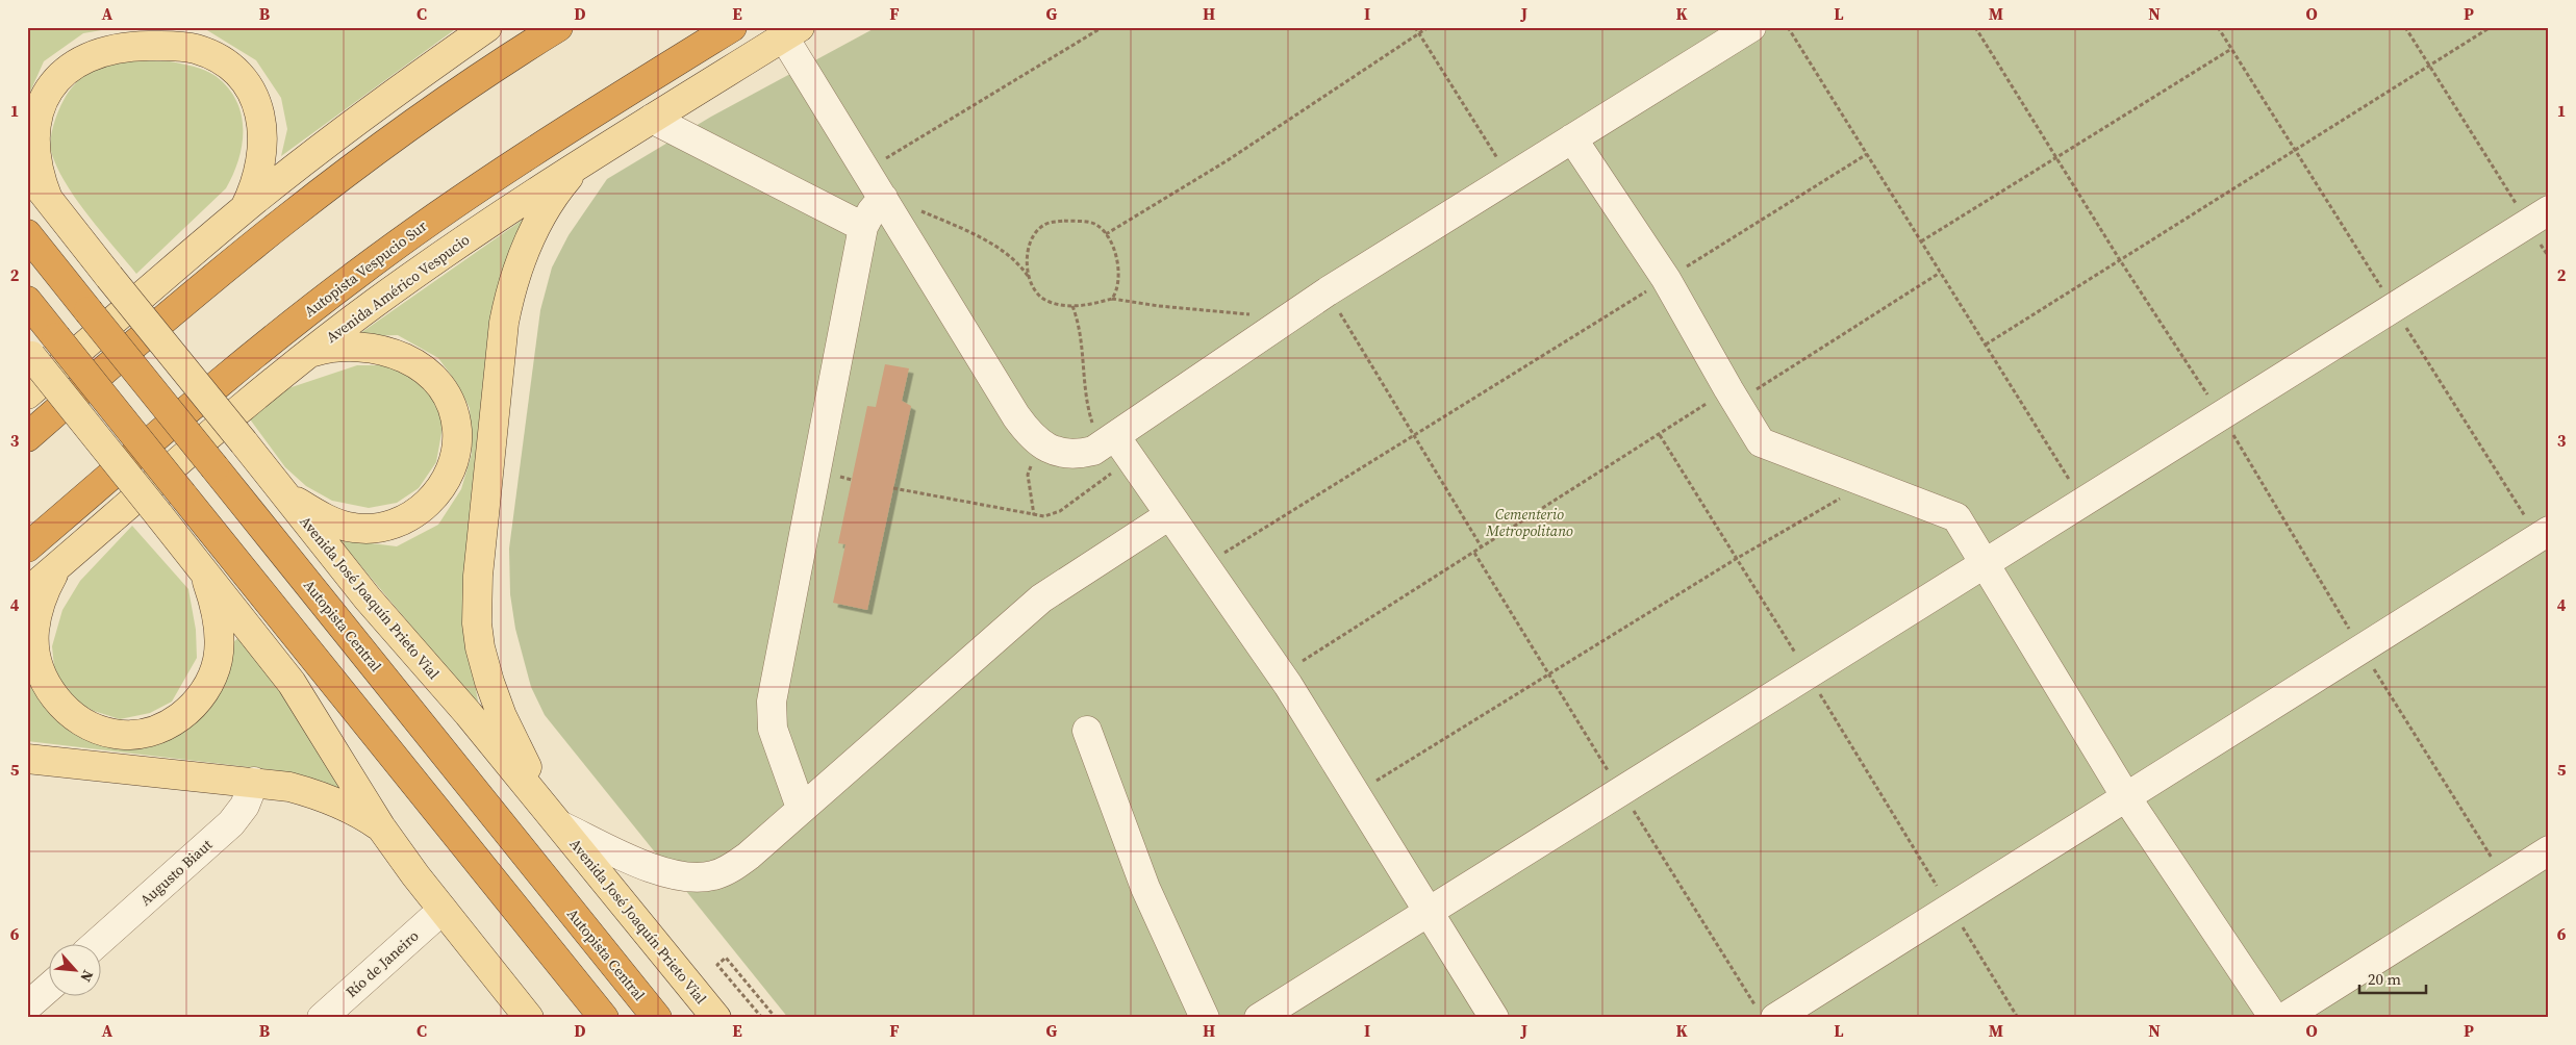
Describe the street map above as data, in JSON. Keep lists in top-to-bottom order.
{
  "streets": {
    "highway": ["Autopista Vespucio Sur", "Autopista Central"],
    "main road": ["Avenida Américo Vespucio", "Avenida José Joaquín Prieto Vial"],
    "street": ["Augusto Biaut", "Río de Janeiro"]
  },
  "parks": ["Cementerio Metropolitano"],
  "scale_bar": "20 m",
  "north": "bottom right",
  "grid": {
    "columns": [
      "A",
      "B",
      "C",
      "D",
      "E",
      "F",
      "G",
      "H",
      "I",
      "J",
      "K",
      "L",
      "M",
      "N",
      "O",
      "P"
    ],
    "rows": [
      "1",
      "2",
      "3",
      "4",
      "5",
      "6"
    ]
  }
}
